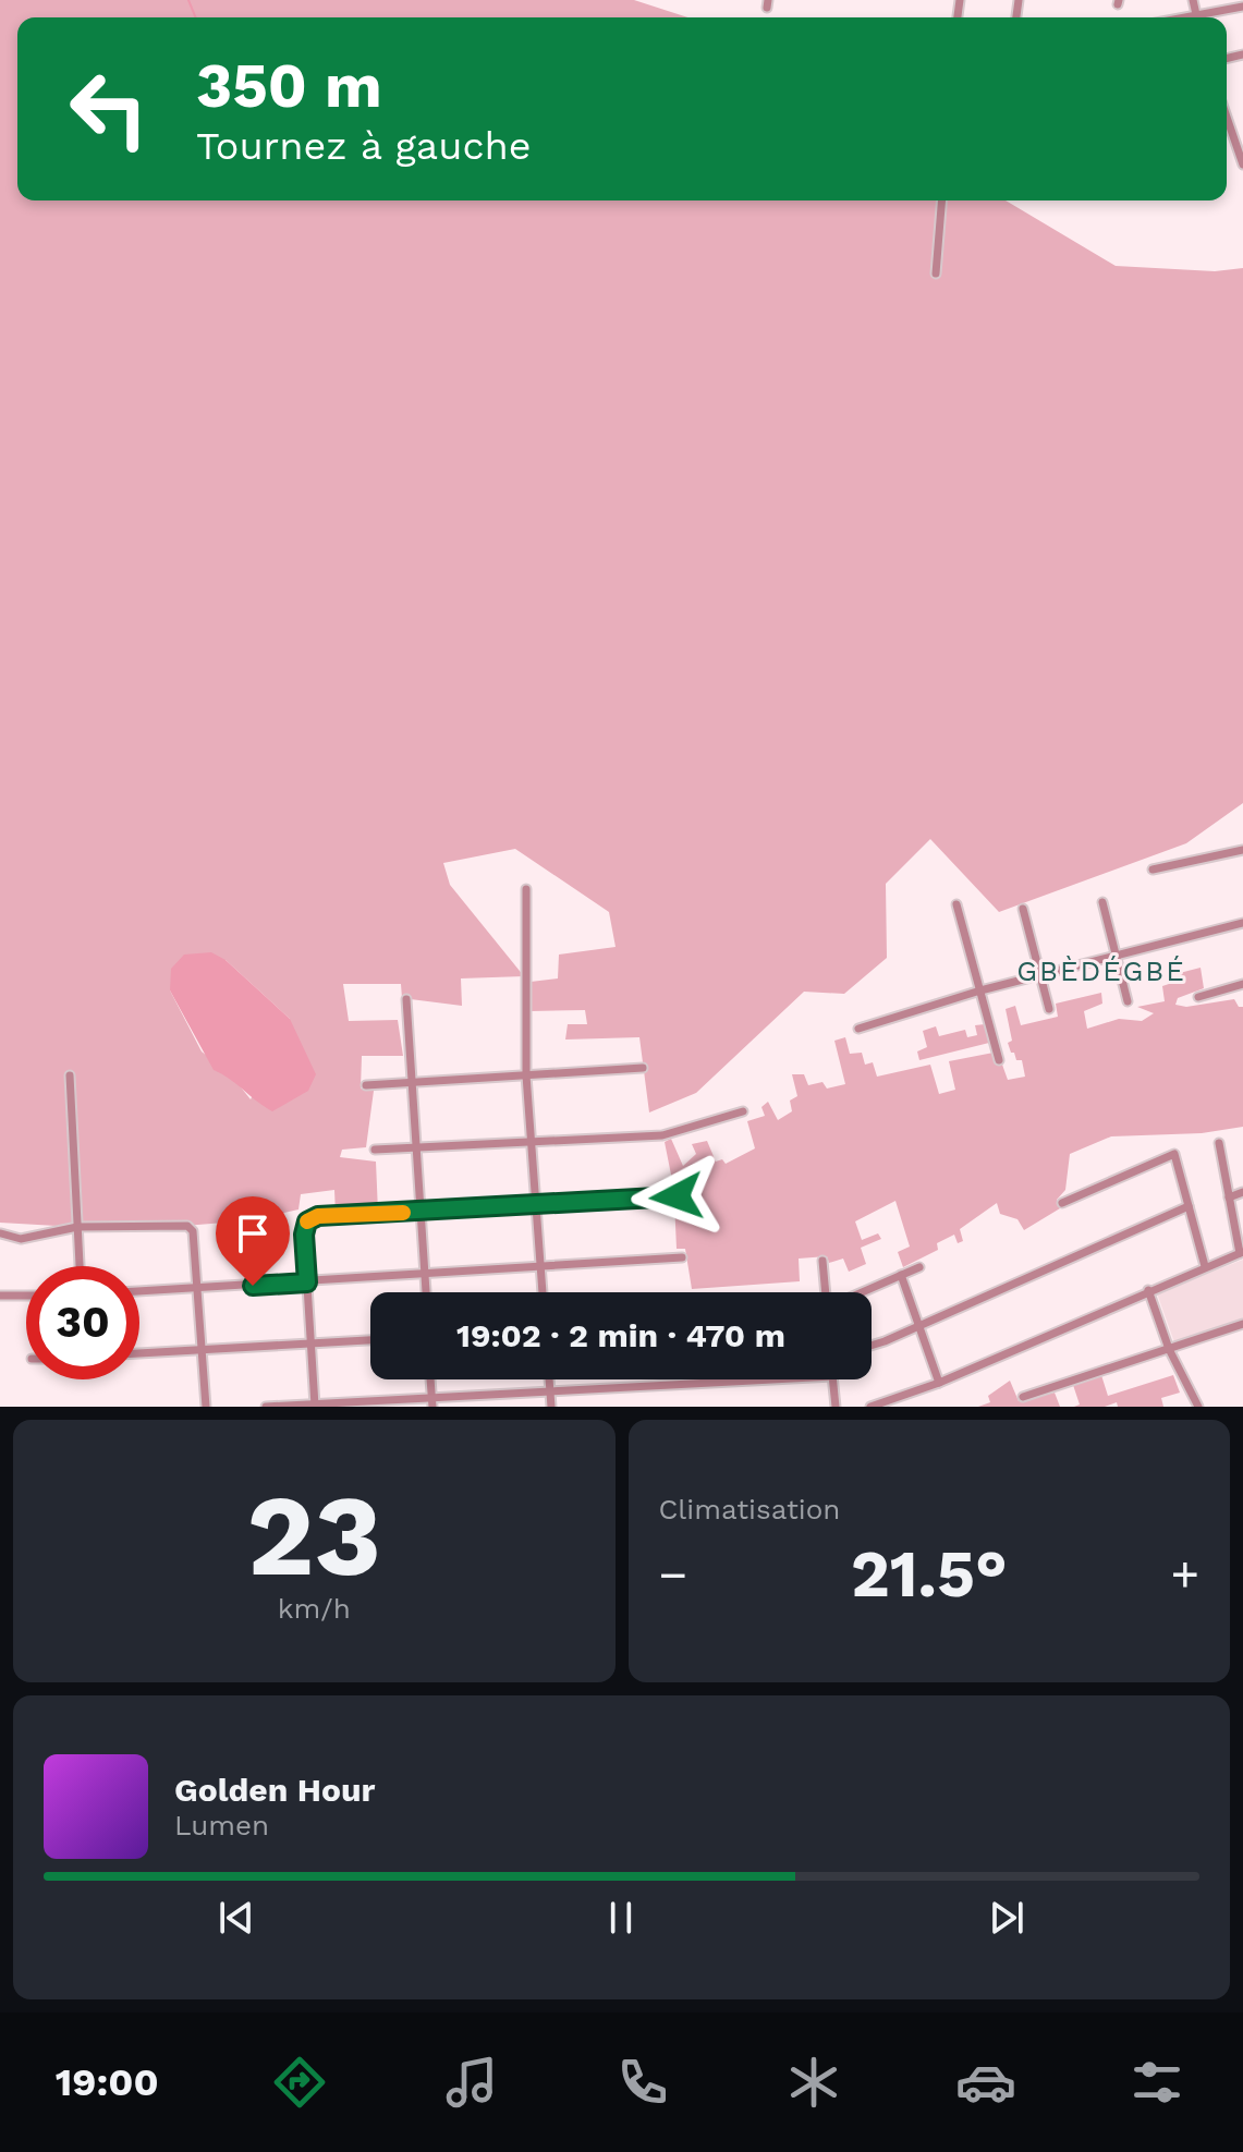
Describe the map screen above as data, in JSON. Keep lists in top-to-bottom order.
{
  "districts": ["GBÈDÉGBÉ"],
  "page": {
    "turn": ["350 m", "Tournez à gauche"],
    "limit": "30",
    "trip": "19:02 · 2 min · 470 m",
    "tile": [
      ["23", "km/h"],
      "Climatisation"
    ],
    "heat": ["−", "21.5°", "+"],
    "song": ["Golden Hour", "Lumen"],
    "tabs": "19:00"
  }
}
